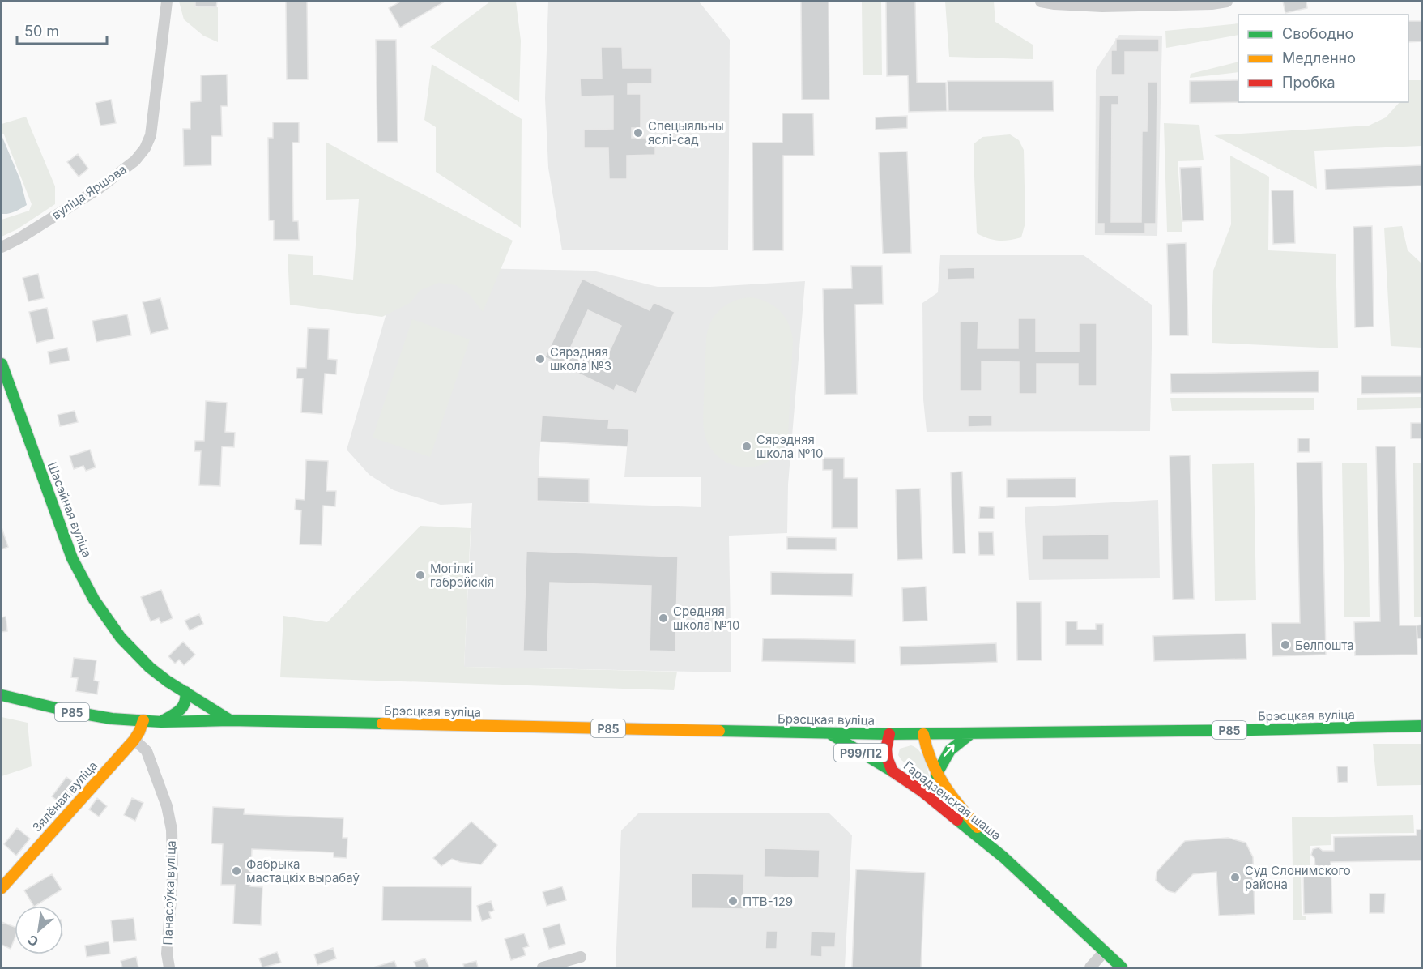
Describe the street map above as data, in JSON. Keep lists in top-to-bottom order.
{
  "streets": {
    "main road": [
      "Шасэйная вуліца",
      "Брэсцкая вуліца",
      "Р85",
      "Р99/П2",
      "Зялёная вуліца",
      "Гарадзенская шаша"
    ],
    "street": ["вуліца Яршова", "Панасоўка вуліца"]
  },
  "crossings": [
    ["Шасэйная вуліца", "Брэсцкая вуліца"],
    ["Шасэйная вуліца", "Р85"],
    ["Брэсцкая вуліца", "Р85"],
    ["Брэсцкая вуліца", "Р99/П2"],
    ["Брэсцкая вуліца", "Гарадзенская шаша"],
    ["Р85", "Зялёная вуліца"],
    ["Р99/П2", "Гарадзенская шаша"],
    ["Зялёная вуліца", "Панасоўка вуліца"]
  ],
  "places": [
    "Спецыяльны яслі-сад",
    "Сярэдняя школа №3",
    "Сярэдняя школа №10",
    "Могілкі габрэйскія",
    "Средняя школа №10",
    "Белпошта",
    "Фабрыка мастацкіх вырабаў",
    "Суд Слонимского района",
    "ПТВ-129"
  ],
  "legend": ["Свободно", "Медленно", "Пробка"],
  "scale_bar": "50 m",
  "north": "bottom left"
}
